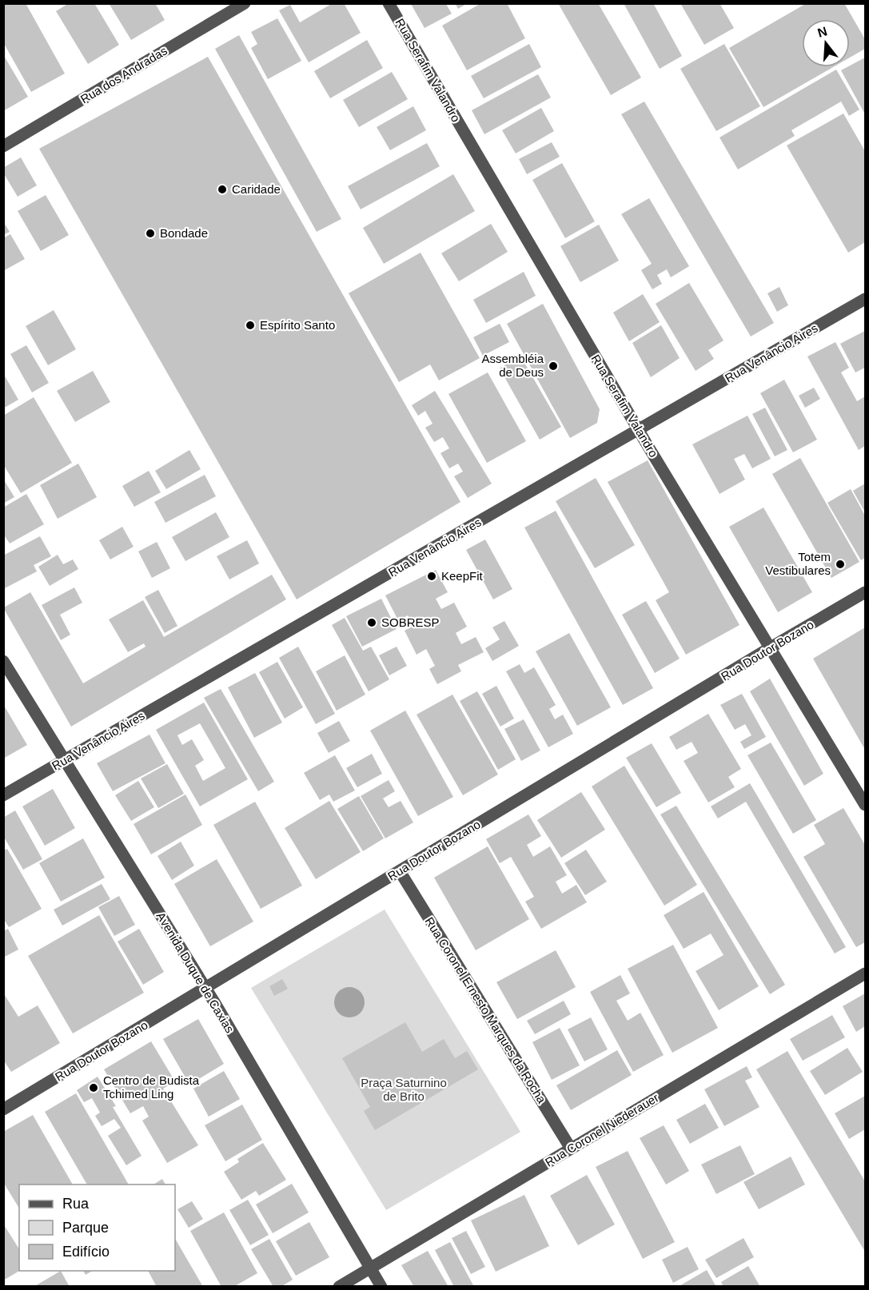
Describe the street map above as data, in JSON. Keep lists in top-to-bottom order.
{
  "streets": {
    "street": [
      "Rua Serafim Valandro",
      "Rua dos Andradas",
      "Rua Venâncio Aires",
      "Rua Doutor Bozano",
      "Avenida Duque de Caxias",
      "Rua Coronel Ernesto Marques da Rocha",
      "Rua Coronel Niederauer"
    ]
  },
  "crossings": [
    ["Rua Serafim Valandro", "Rua Venâncio Aires"],
    ["Rua Serafim Valandro", "Rua Doutor Bozano"],
    ["Rua Venâncio Aires", "Avenida Duque de Caxias"],
    ["Rua Doutor Bozano", "Avenida Duque de Caxias"],
    ["Rua Doutor Bozano", "Rua Coronel Ernesto Marques da Rocha"],
    ["Avenida Duque de Caxias", "Rua Coronel Niederauer"],
    ["Rua Coronel Ernesto Marques da Rocha", "Rua Coronel Niederauer"]
  ],
  "parks": ["Praça Saturnino de Brito"],
  "places": [
    "Caridade",
    "Bondade",
    "Espírito Santo",
    "Assembléia de Deus",
    "Totem Vestibulares",
    "KeepFit",
    "SOBRESP",
    "Centro de Budista Tchimed Ling"
  ],
  "legend": ["Rua", "Parque", "Edifício"],
  "north": "top"
}
